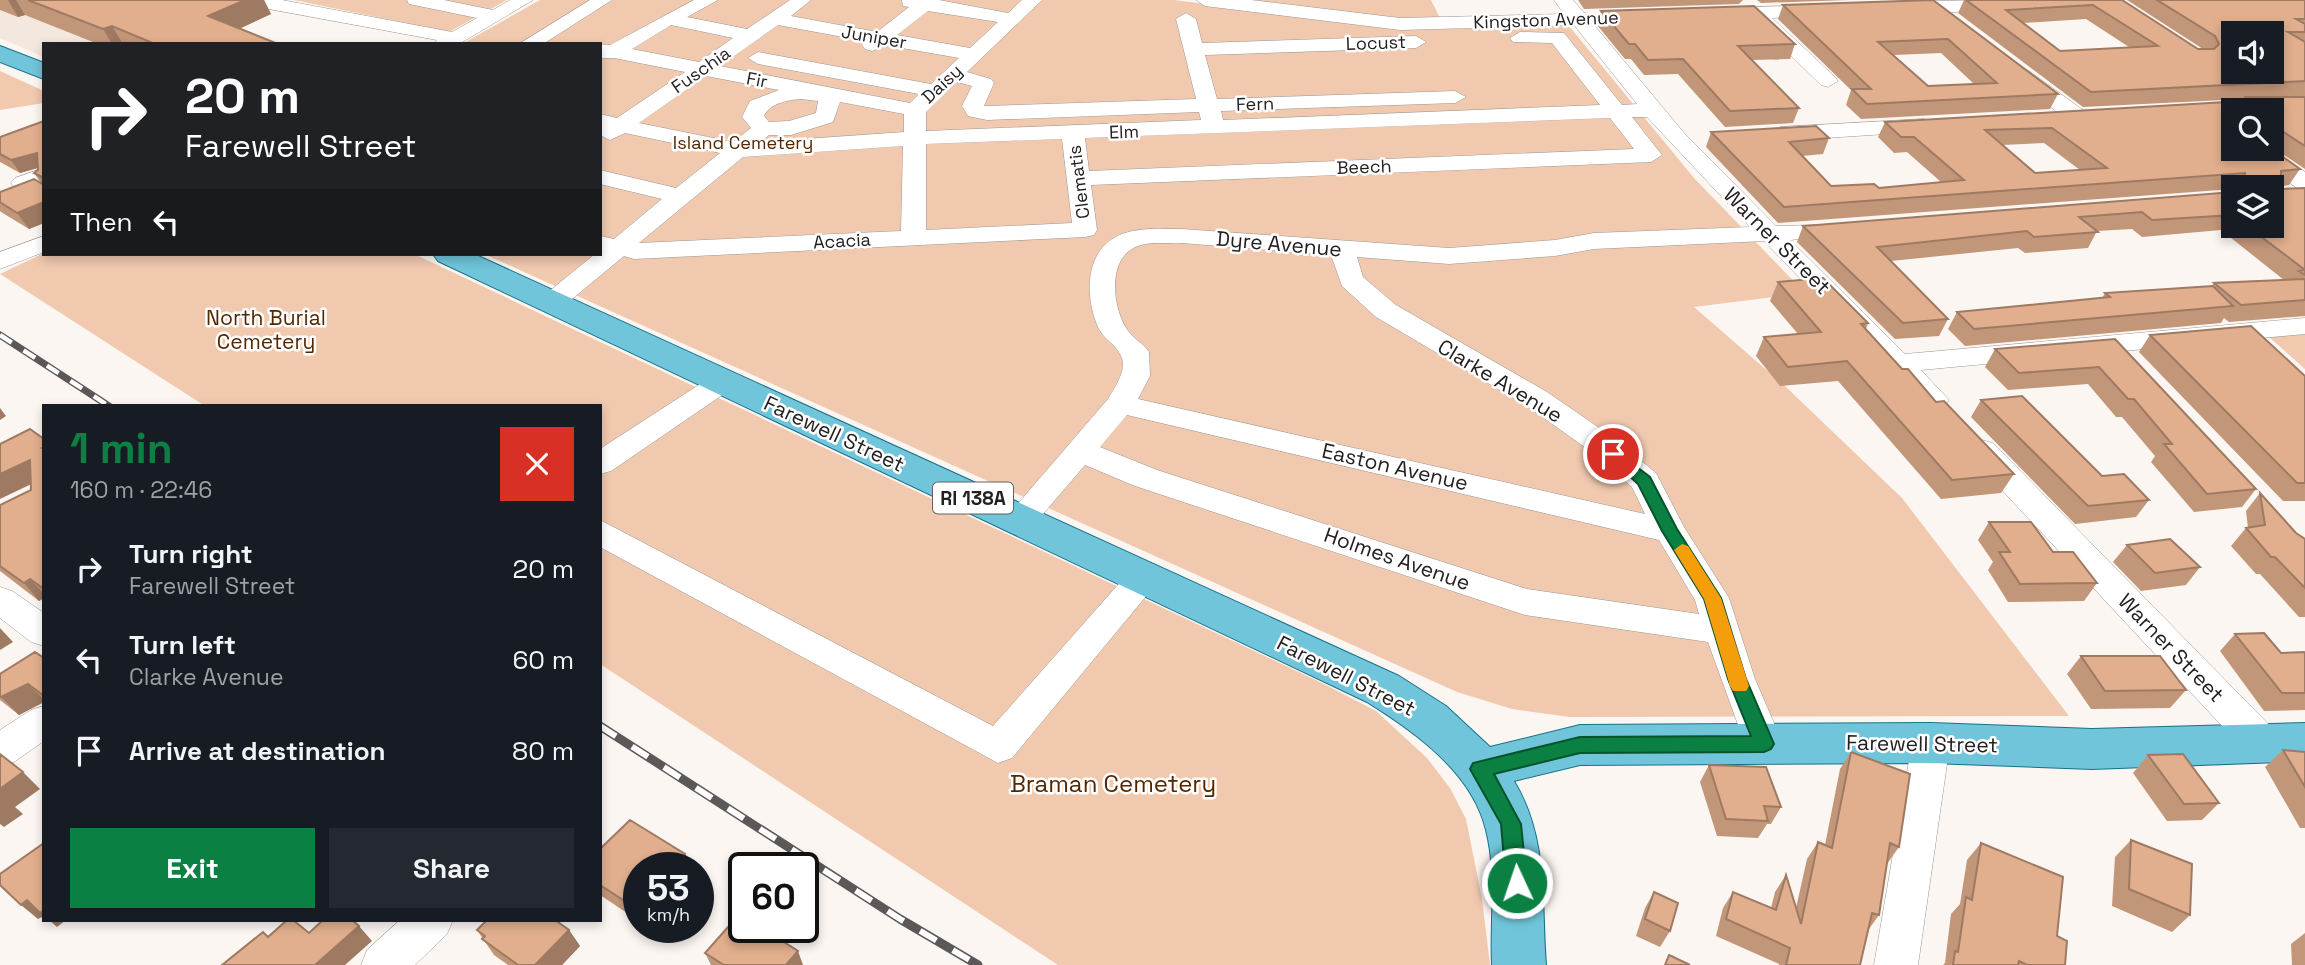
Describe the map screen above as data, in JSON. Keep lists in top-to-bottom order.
{
  "streets": {
    "main road": ["Farewell Street", "RI 138A"],
    "street": [
      "Kingston Avenue",
      "Juniper",
      "Locust",
      "Fuschia",
      "Fir",
      "Daisy",
      "Fern",
      "Elm",
      "Beech",
      "Clematis",
      "Acacia",
      "Warner Street",
      "Dyre Avenue",
      "Clarke Avenue",
      "Easton Avenue",
      "Holmes Avenue"
    ]
  },
  "crossings": [
    ["Kingston Avenue", "Locust"],
    ["Kingston Avenue", "Warner Street"],
    ["Juniper", "Fuschia"],
    ["Juniper", "Daisy"],
    ["Locust", "Warner Street"],
    ["Fuschia", "Fir"],
    ["Fuschia", "Elm"],
    ["Fir", "Daisy"],
    ["Daisy", "Fern"],
    ["Daisy", "Elm"],
    ["Daisy", "Acacia"],
    ["Elm", "Beech"],
    ["Elm", "Clematis"],
    ["Elm", "Warner Street"],
    ["Beech", "Clematis"],
    ["Clematis", "Acacia"],
    ["Warner Street", "Dyre Avenue"],
    ["Warner Street", "Farewell Street"],
    ["Dyre Avenue", "Clarke Avenue"],
    ["Dyre Avenue", "Farewell Street"],
    ["Dyre Avenue", "Easton Avenue"],
    ["Dyre Avenue", "Holmes Avenue"],
    ["Clarke Avenue", "Farewell Street"],
    ["Clarke Avenue", "Easton Avenue"],
    ["Clarke Avenue", "Holmes Avenue"],
    ["Farewell Street", "RI 138A"]
  ],
  "parks": ["Island Cemetery", "North Burial Cemetery", "Braman Cemetery"],
  "page": {
    "turn": ["20 m", "Farewell Street"],
    "then": "Then",
    "heading": ["1 min", "160 m · 22:46"],
    "list": [
      {
        "name": "Turn right",
        "note": "Farewell Street",
        "value": "20 m"
      },
      {
        "name": "Turn left",
        "note": "Clarke Avenue",
        "value": "60 m"
      },
      {
        "name": "Arrive at destination",
        "value": "80 m"
      }
    ],
    "buttons": ["Exit", "Share"],
    "speed": "53 km/h",
    "limit": "60"
  }
}
